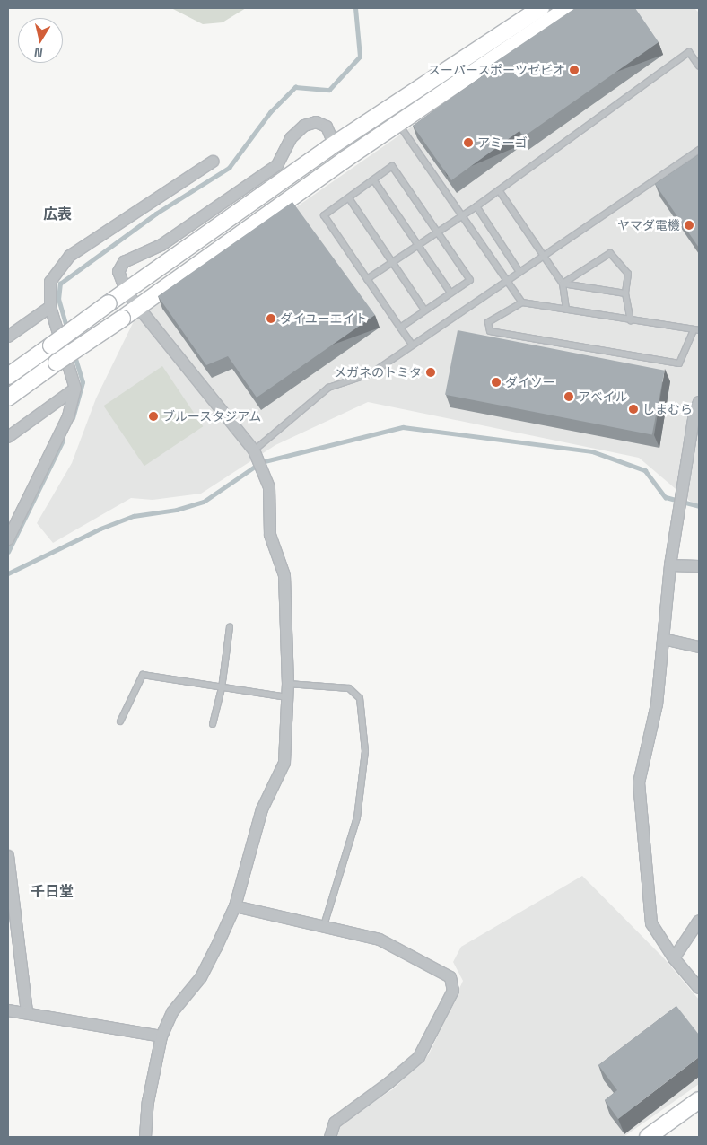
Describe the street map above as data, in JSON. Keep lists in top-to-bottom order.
{
  "districts": ["広表", "千日堂"],
  "places": [
    "スーパースポーツゼビオ",
    "アミーゴ",
    "ヤマダ電機",
    "ダイユーエイト",
    "メガネのトミタ",
    "ダイソー",
    "アベイル",
    "しまむら",
    "ブルースタジアム"
  ],
  "north": "bottom"
}
